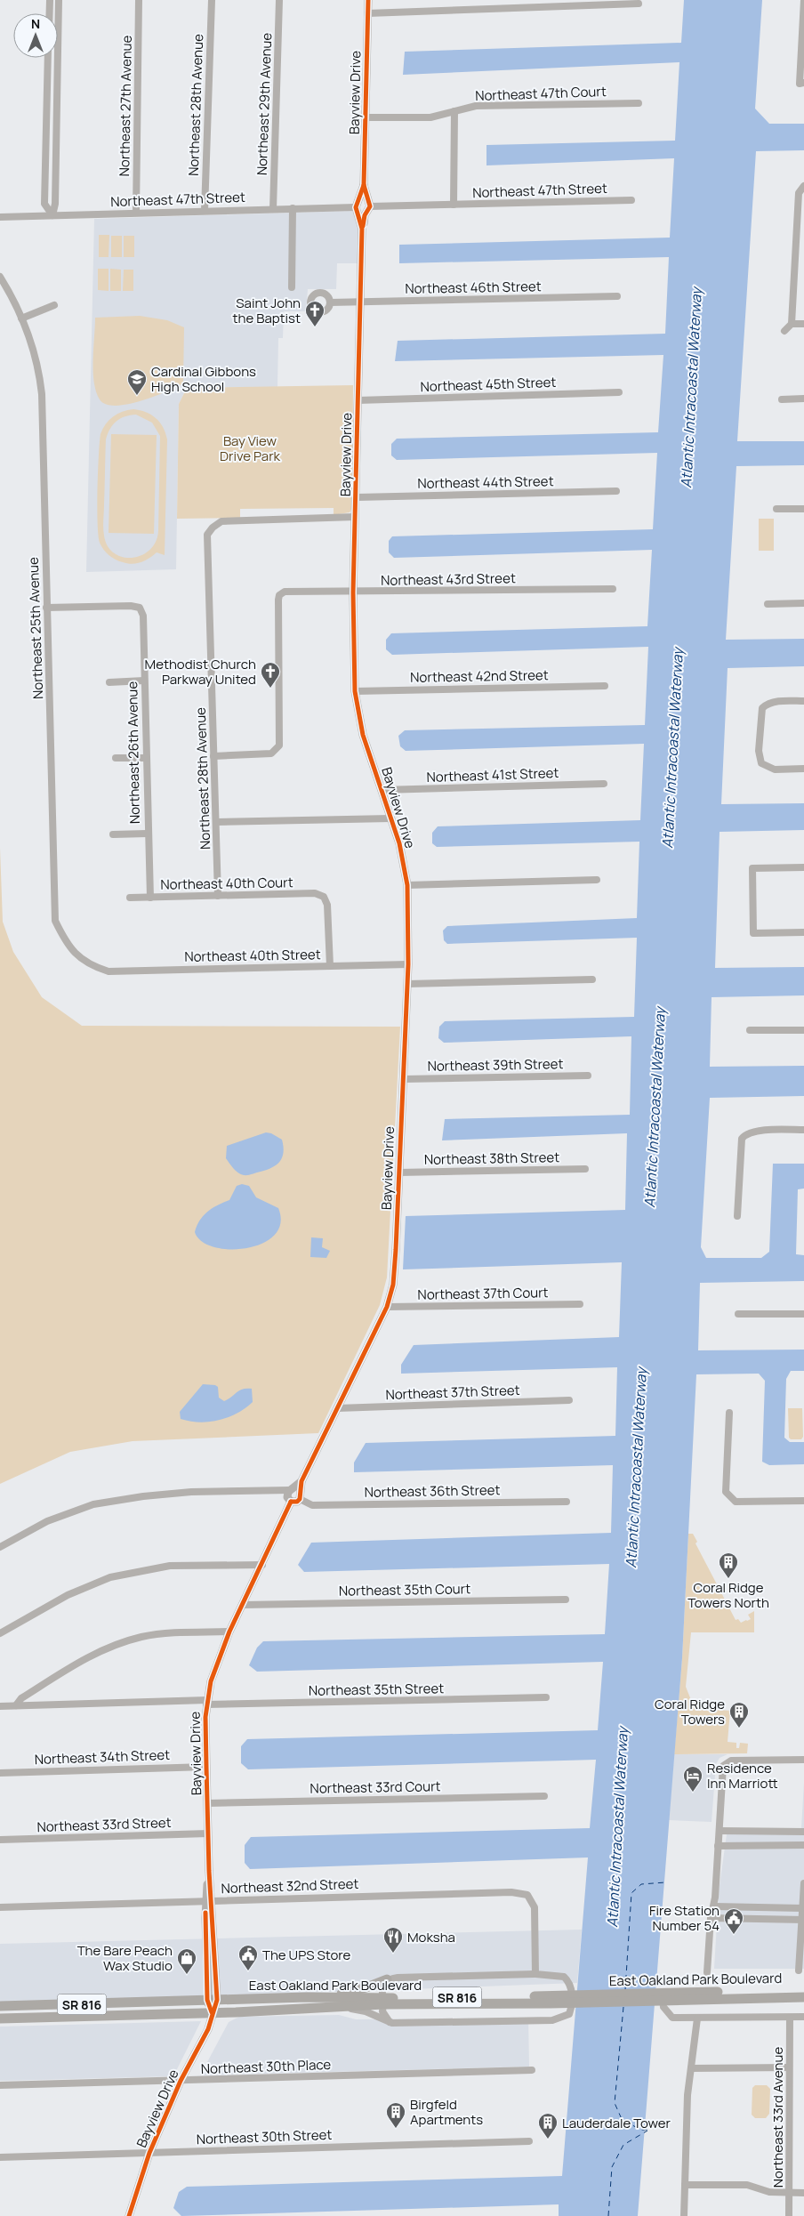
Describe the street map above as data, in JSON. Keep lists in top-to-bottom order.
{
  "streets": {
    "main road": ["East Oakland Park Boulevard", "SR 816"],
    "street": [
      "Bayview Drive",
      "Northeast 47th Court",
      "Northeast 29th Avenue",
      "Northeast 28th Avenue",
      "Northeast 27th Avenue",
      "Northeast 47th Street",
      "Northeast 46th Street",
      "Northeast 45th Street",
      "Northeast 44th Street",
      "Northeast 43rd Street",
      "Northeast 25th Avenue",
      "Northeast 42nd Street",
      "Northeast 26th Avenue",
      "Northeast 41st Street",
      "Northeast 40th Court",
      "Northeast 40th Street",
      "Northeast 39th Street",
      "Northeast 38th Street",
      "Northeast 37th Court",
      "Northeast 37th Street",
      "Northeast 36th Street",
      "Northeast 35th Court",
      "Northeast 35th Street",
      "Northeast 34th Street",
      "Northeast 33rd Court",
      "Northeast 33rd Street",
      "Northeast 32nd Street",
      "Northeast 30th Place",
      "Northeast 33rd Avenue",
      "Northeast 30th Street"
    ]
  },
  "crossings": [
    ["Bayview Drive", "Northeast 47th Court"],
    ["Bayview Drive", "Northeast 28th Avenue"],
    ["Bayview Drive", "Northeast 47th Street"],
    ["Bayview Drive", "Northeast 46th Street"],
    ["Bayview Drive", "Northeast 45th Street"],
    ["Bayview Drive", "Northeast 44th Street"],
    ["Bayview Drive", "Northeast 43rd Street"],
    ["Bayview Drive", "Northeast 42nd Street"],
    ["Bayview Drive", "Northeast 41st Street"],
    ["Bayview Drive", "Northeast 40th Street"],
    ["Bayview Drive", "Northeast 39th Street"],
    ["Bayview Drive", "Northeast 38th Street"],
    ["Bayview Drive", "Northeast 37th Court"],
    ["Bayview Drive", "Northeast 37th Street"],
    ["Bayview Drive", "Northeast 36th Street"],
    ["Bayview Drive", "Northeast 35th Court"],
    ["Bayview Drive", "Northeast 35th Street"],
    ["Bayview Drive", "Northeast 34th Street"],
    ["Bayview Drive", "Northeast 33rd Court"],
    ["Bayview Drive", "Northeast 33rd Street"],
    ["Bayview Drive", "Northeast 32nd Street"],
    ["Bayview Drive", "East Oakland Park Boulevard"],
    ["Bayview Drive", "Northeast 30th Place"],
    ["Bayview Drive", "Northeast 30th Street"],
    ["Northeast 29th Avenue", "Northeast 47th Street"],
    ["Northeast 28th Avenue", "Northeast 47th Street"],
    ["Northeast 28th Avenue", "Northeast 43rd Street"],
    ["Northeast 28th Avenue", "Northeast 40th Court"],
    ["Northeast 27th Avenue", "Northeast 47th Street"],
    ["Northeast 25th Avenue", "Northeast 26th Avenue"],
    ["Northeast 25th Avenue", "Northeast 40th Street"],
    ["Northeast 26th Avenue", "Northeast 40th Court"],
    ["Northeast 40th Court", "Northeast 40th Street"],
    ["East Oakland Park Boulevard", "Northeast 33rd Avenue"]
  ],
  "water": ["Atlantic Intracoastal Waterway"],
  "parks": ["Bay View Drive Park"],
  "places": {
    "church": ["Saint John the Baptist", "Methodist Church Parkway United"],
    "school or university": ["Cardinal Gibbons High School"],
    "building": [
      "Coral Ridge Towers North",
      "Coral Ridge Towers",
      "Birgfeld Apartments",
      "Lauderdale Tower"
    ],
    "hotel": ["Residence Inn Marriott"],
    "public building": ["Fire Station Number 54", "The UPS Store"],
    "restaurant": ["Moksha"],
    "shop": ["The Bare Peach Wax Studio"]
  },
  "north": "top"
}
